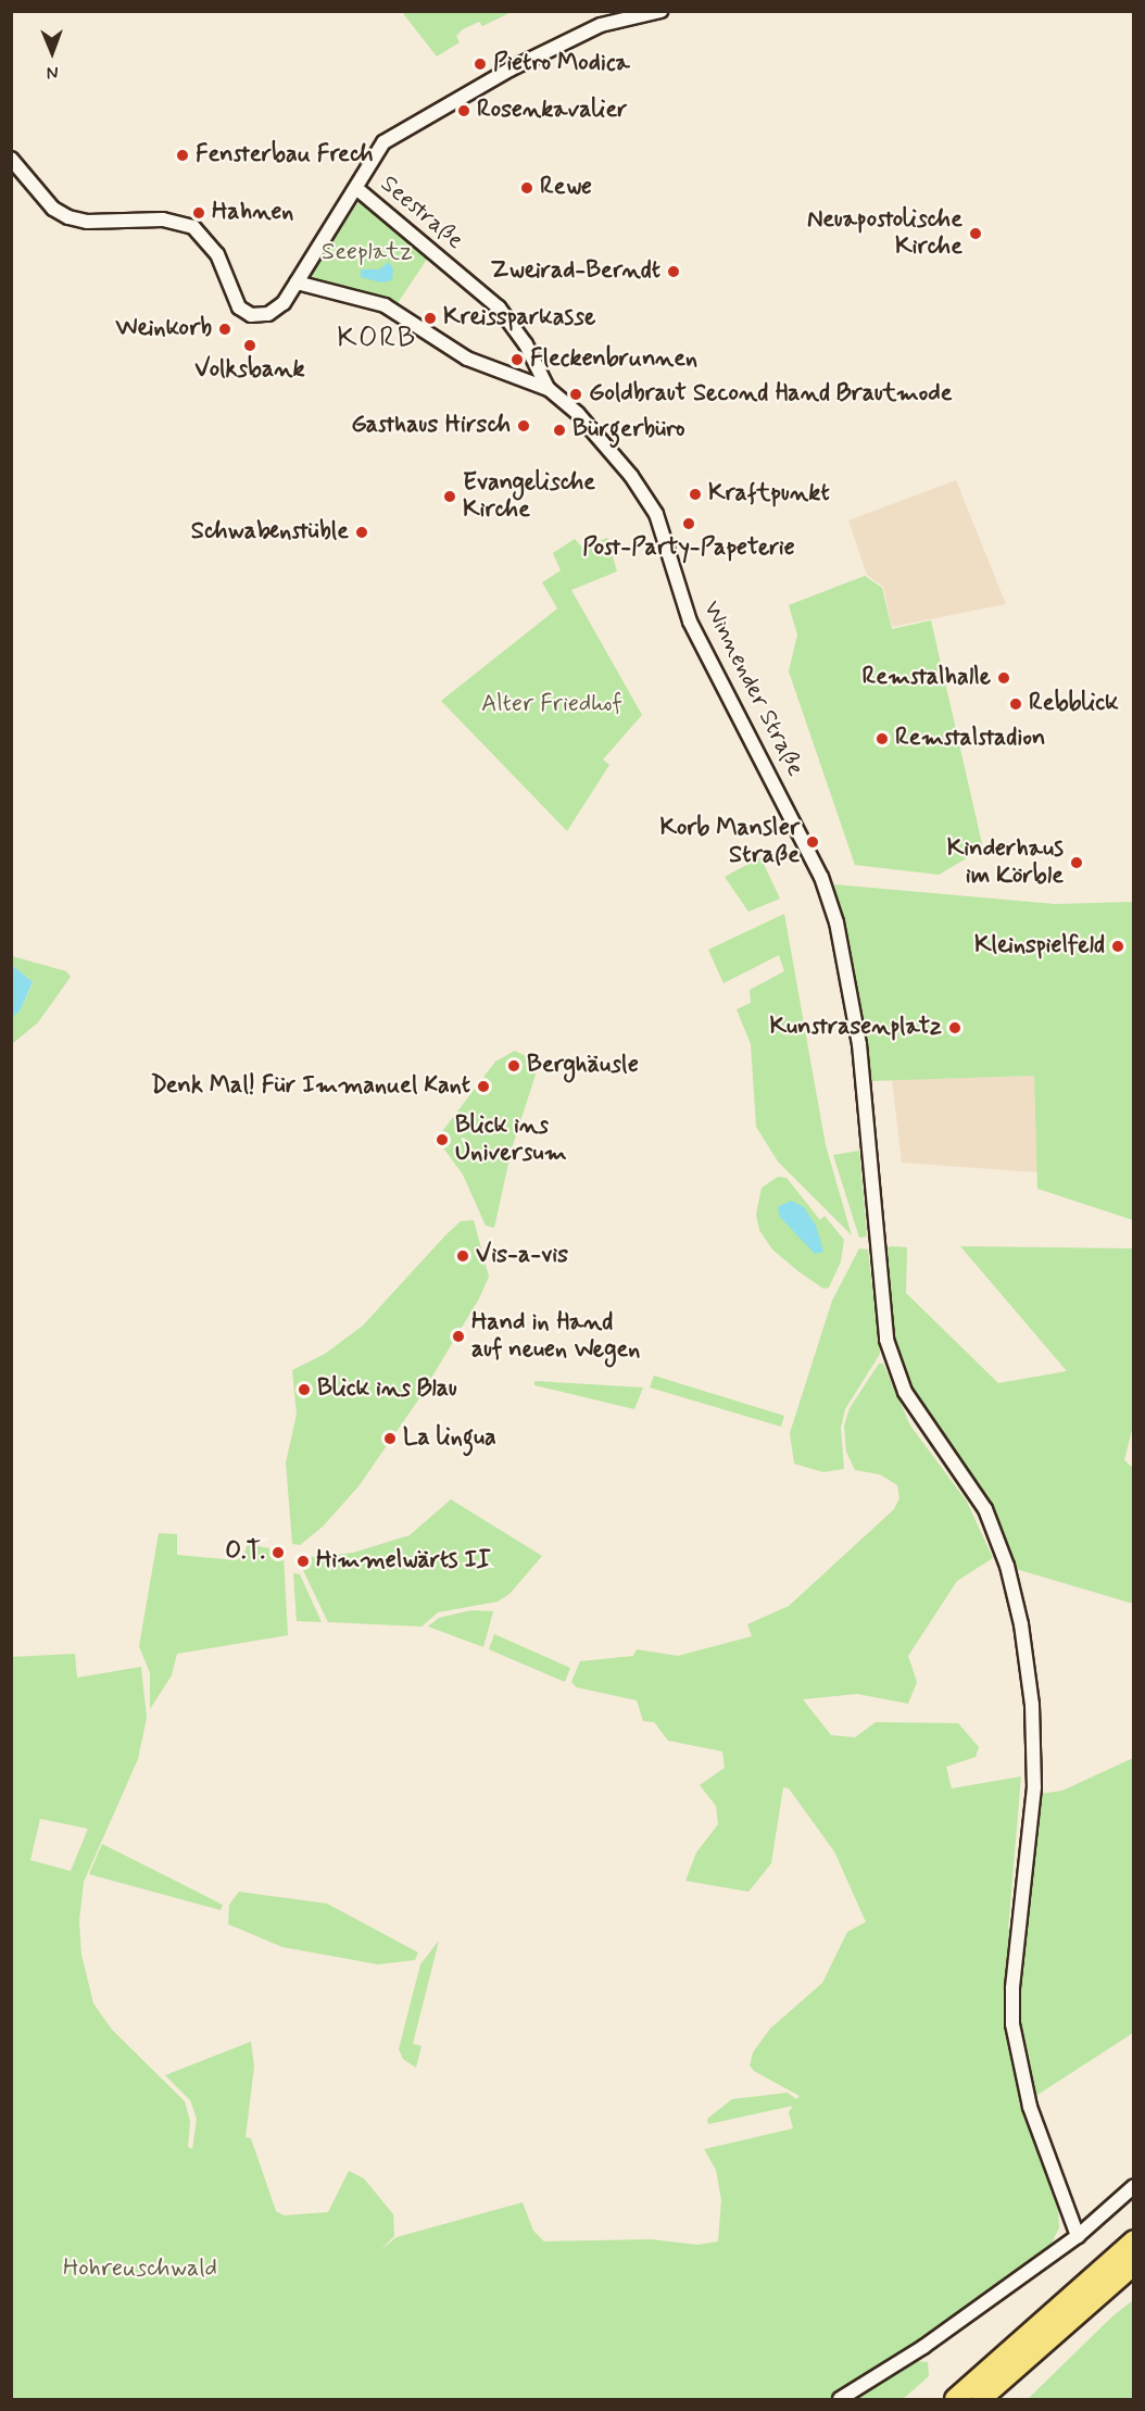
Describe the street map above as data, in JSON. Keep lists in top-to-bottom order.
{
  "streets": {
    "street": ["Seestraße", "Winnender Straße"]
  },
  "crossings": [
    ["Seestraße", "Winnender Straße"]
  ],
  "districts": ["KORB"],
  "parks": ["Seeplatz", "Alter Friedhof", "Hohreuschwald"],
  "places": [
    "Pietro Modica",
    "Rosenkavalier",
    "Fensterbau Frech",
    "Rewe",
    "Hahnen",
    "Neuapostolische Kirche",
    "Zweirad-Berndt",
    "Kreissparkasse",
    "Weinkorb",
    "Volksbank",
    "Fleckenbrunnen",
    "Goldbraut Second Hand Brautmode",
    "Gasthaus Hirsch",
    "Bürgerbüro",
    "Kraftpunkt",
    "Evangelische Kirche",
    "Post-Party-Papeterie",
    "Schwabenstüble",
    "Remstalhalle",
    "Rebblick",
    "Remstalstadion",
    "Korb Mansler Straße",
    "Kinderhaus im Körble",
    "Kleinspielfeld",
    "Kunstrasenplatz",
    "Berghäusle",
    "Denk Mal! Für Immanuel Kant",
    "Blick ins Universum",
    "Vis-a-vis",
    "Hand in Hand auf neuen Wegen",
    "Blick ins Blau",
    "La lingua",
    "O.T.",
    "Himmelwärts II"
  ],
  "north": "bottom"
}
